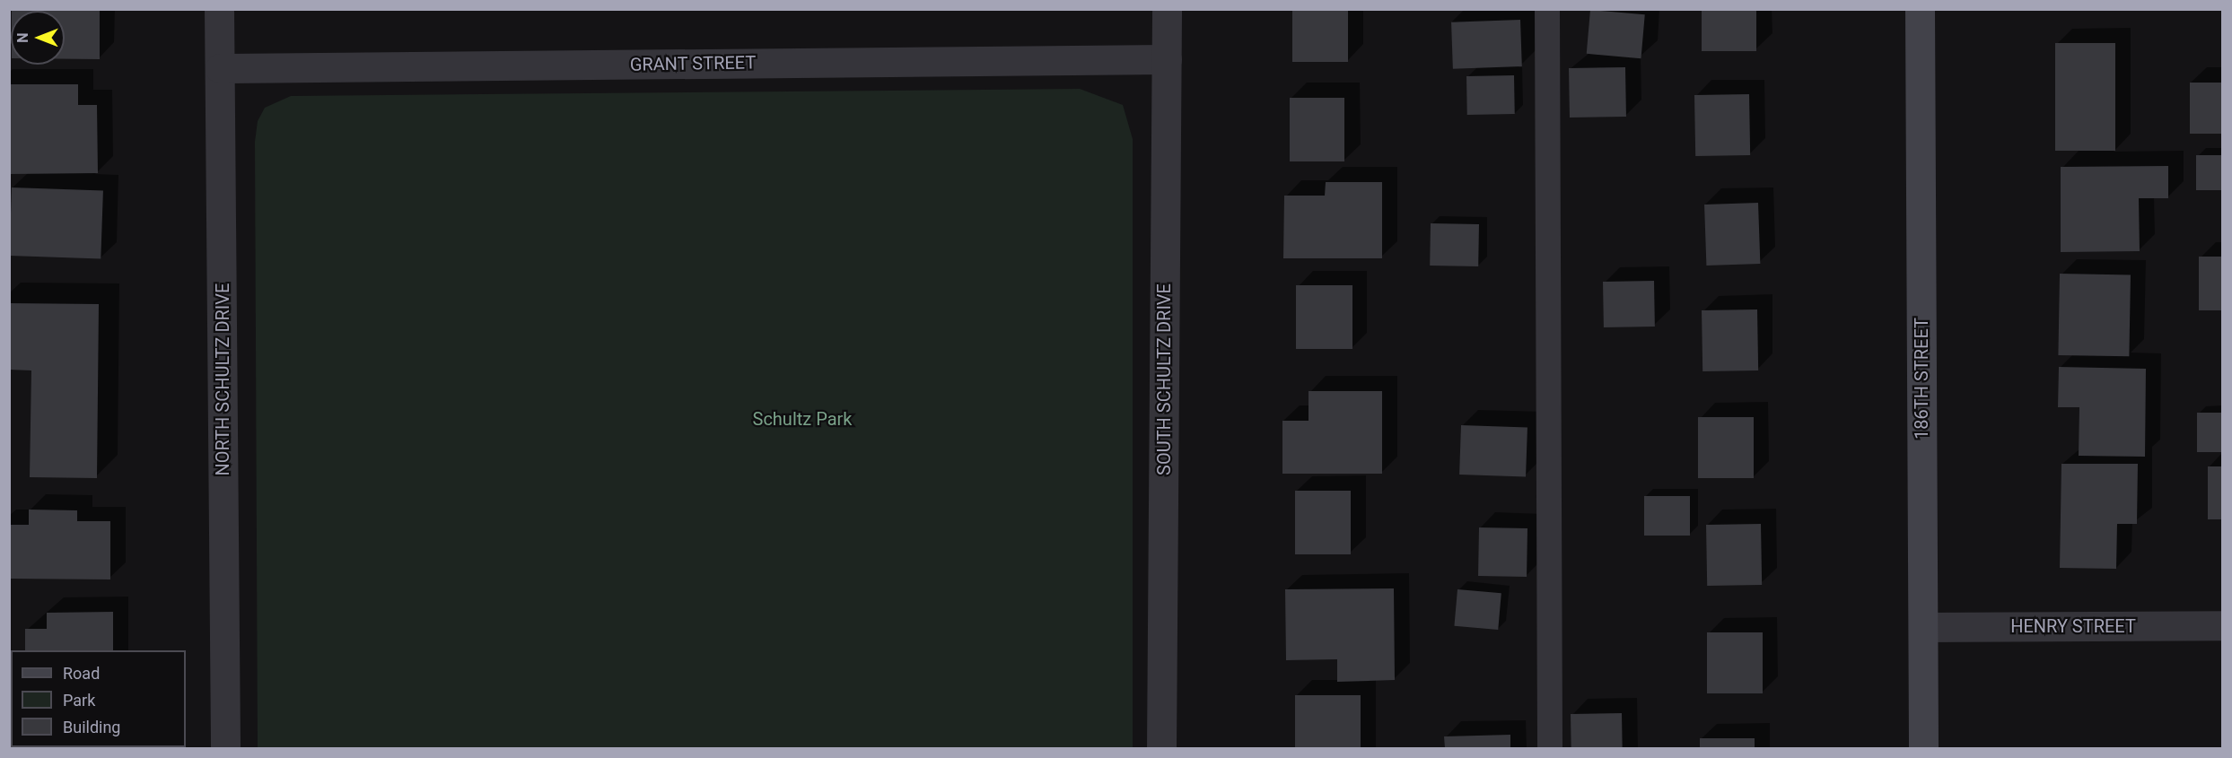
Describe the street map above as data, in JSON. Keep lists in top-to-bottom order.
{
  "streets": {
    "street": [
      "GRANT STREET",
      "186TH STREET",
      "NORTH SCHULTZ DRIVE",
      "SOUTH SCHULTZ DRIVE",
      "HENRY STREET"
    ]
  },
  "crossings": [
    ["GRANT STREET", "NORTH SCHULTZ DRIVE"],
    ["GRANT STREET", "SOUTH SCHULTZ DRIVE"],
    ["186TH STREET", "HENRY STREET"]
  ],
  "parks": ["Schultz Park"],
  "legend": ["Road", "Park", "Building"],
  "north": "left"
}
